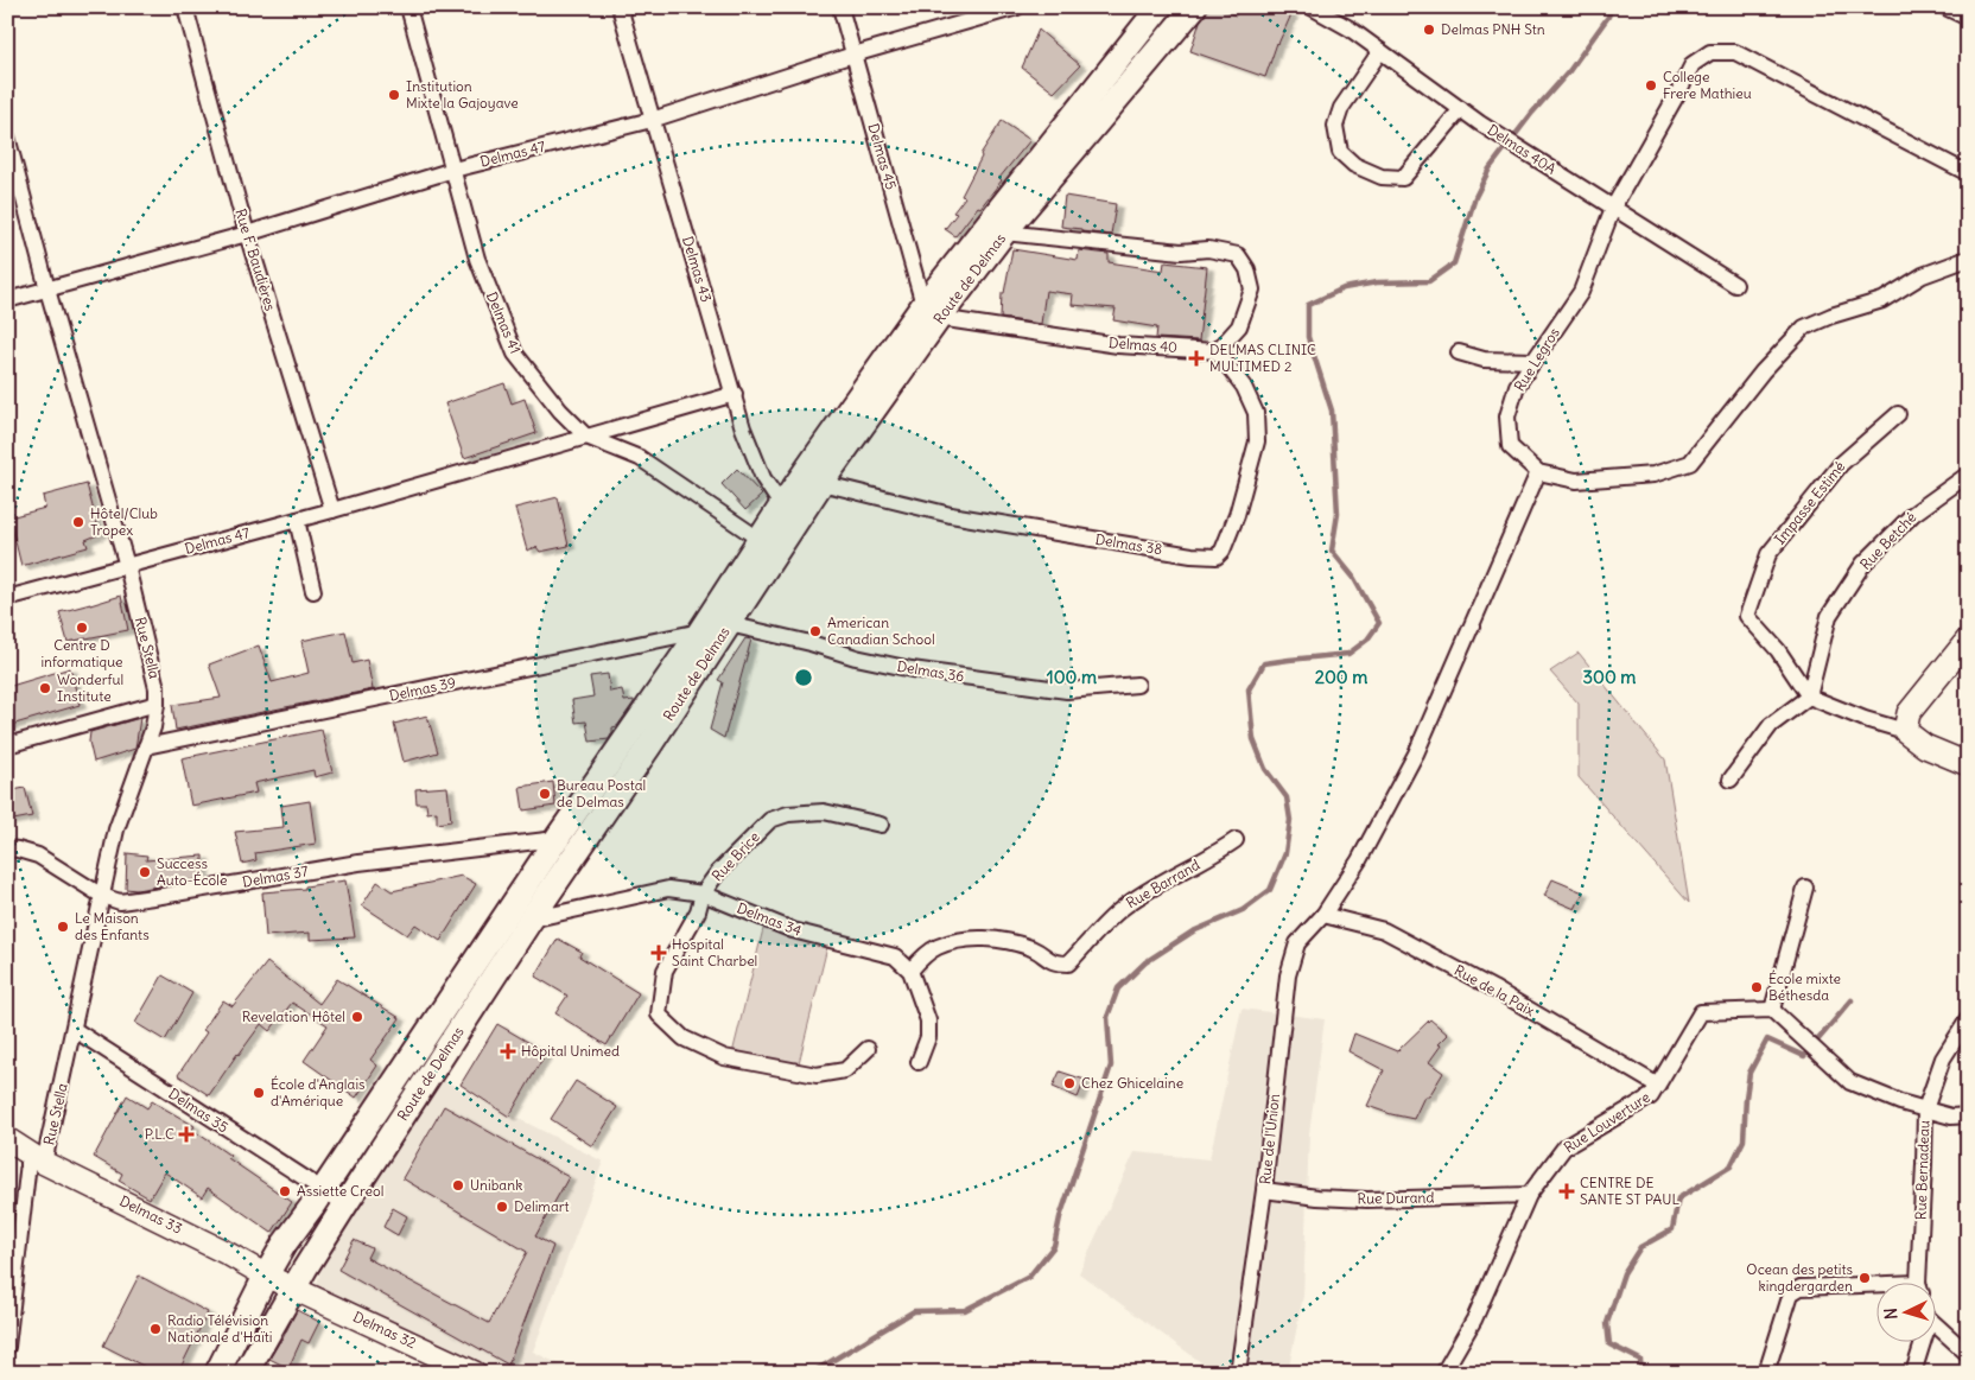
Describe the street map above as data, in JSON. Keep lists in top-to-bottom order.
{
  "streets": {
    "main road": ["Route de Delmas", "Delmas 33", "Delmas 32"],
    "street": [
      "Delmas 40A",
      "Delmas 47",
      "Delmas 45",
      "Rue F. Baudières",
      "Delmas 43",
      "Delmas 41",
      "Delmas 40",
      "Rue Legros",
      "Impasse Estimé",
      "Rue Betché",
      "Delmas 38",
      "Rue Stella",
      "Delmas 36",
      "Delmas 39",
      "Rue Brice",
      "Delmas 37",
      "Rue Barrand",
      "Delmas 34",
      "Rue de la Paix",
      "Delmas 35",
      "Rue Louverture",
      "Rue de l'Union",
      "Rue Bernadeau",
      "Rue Durand"
    ]
  },
  "crossings": [
    ["Delmas 40A", "Rue Legros"],
    ["Delmas 47", "Delmas 45"],
    ["Delmas 47", "Rue F. Baudières"],
    ["Delmas 47", "Delmas 43"],
    ["Delmas 47", "Delmas 41"],
    ["Delmas 47", "Rue Stella"],
    ["Delmas 45", "Route de Delmas"],
    ["Delmas 45", "Delmas 40"],
    ["Delmas 43", "Route de Delmas"],
    ["Route de Delmas", "Delmas 41"],
    ["Route de Delmas", "Delmas 40"],
    ["Route de Delmas", "Delmas 38"],
    ["Route de Delmas", "Delmas 36"],
    ["Route de Delmas", "Delmas 39"],
    ["Route de Delmas", "Delmas 37"],
    ["Route de Delmas", "Delmas 34"],
    ["Route de Delmas", "Delmas 35"],
    ["Route de Delmas", "Delmas 33"],
    ["Route de Delmas", "Delmas 32"],
    ["Delmas 40", "Delmas 38"],
    ["Rue Legros", "Rue de l'Union"],
    ["Impasse Estimé", "Rue Betché"],
    ["Rue Stella", "Delmas 39"],
    ["Rue Stella", "Delmas 37"],
    ["Rue Stella", "Delmas 35"],
    ["Rue Stella", "Delmas 33"],
    ["Delmas 36", "Delmas 39"],
    ["Rue Brice", "Delmas 34"],
    ["Rue Barrand", "Delmas 34"],
    ["Rue de la Paix", "Rue Louverture"],
    ["Rue de la Paix", "Rue de l'Union"],
    ["Rue Louverture", "Rue Durand"],
    ["Rue de l'Union", "Rue Durand"],
    ["Delmas 33", "Delmas 32"]
  ],
  "places": {
    "other": [
      "Delmas PNH Stn",
      "College Frere Mathieu",
      "Institution Mixte la Gajoyave",
      "Hôtel/Club Tropex",
      "Centre D informatique",
      "American Canadian School",
      "Wonderful Institute",
      "Bureau Postal de Delmas",
      "Success Auto-École",
      "Le Maison des Enfants",
      "École mixte Béthesda",
      "Revelation Hôtel",
      "Chez Ghicelaine",
      "École d'Anglais d'Amérique",
      "Unibank",
      "Assiette Creol",
      "Delimart",
      "Ocean des petits kingdergarden",
      "Radio Télévision Nationale d'Haïti"
    ],
    "health": [
      "DELMAS CLINIC MULTIMED 2",
      "Hospital Saint Charbel",
      "Hôpital Unimed",
      "P.L.C",
      "CENTRE DE SANTE ST PAUL"
    ]
  },
  "north": "left",
  "rings": ["100 m", "200 m", "300 m"]
}
